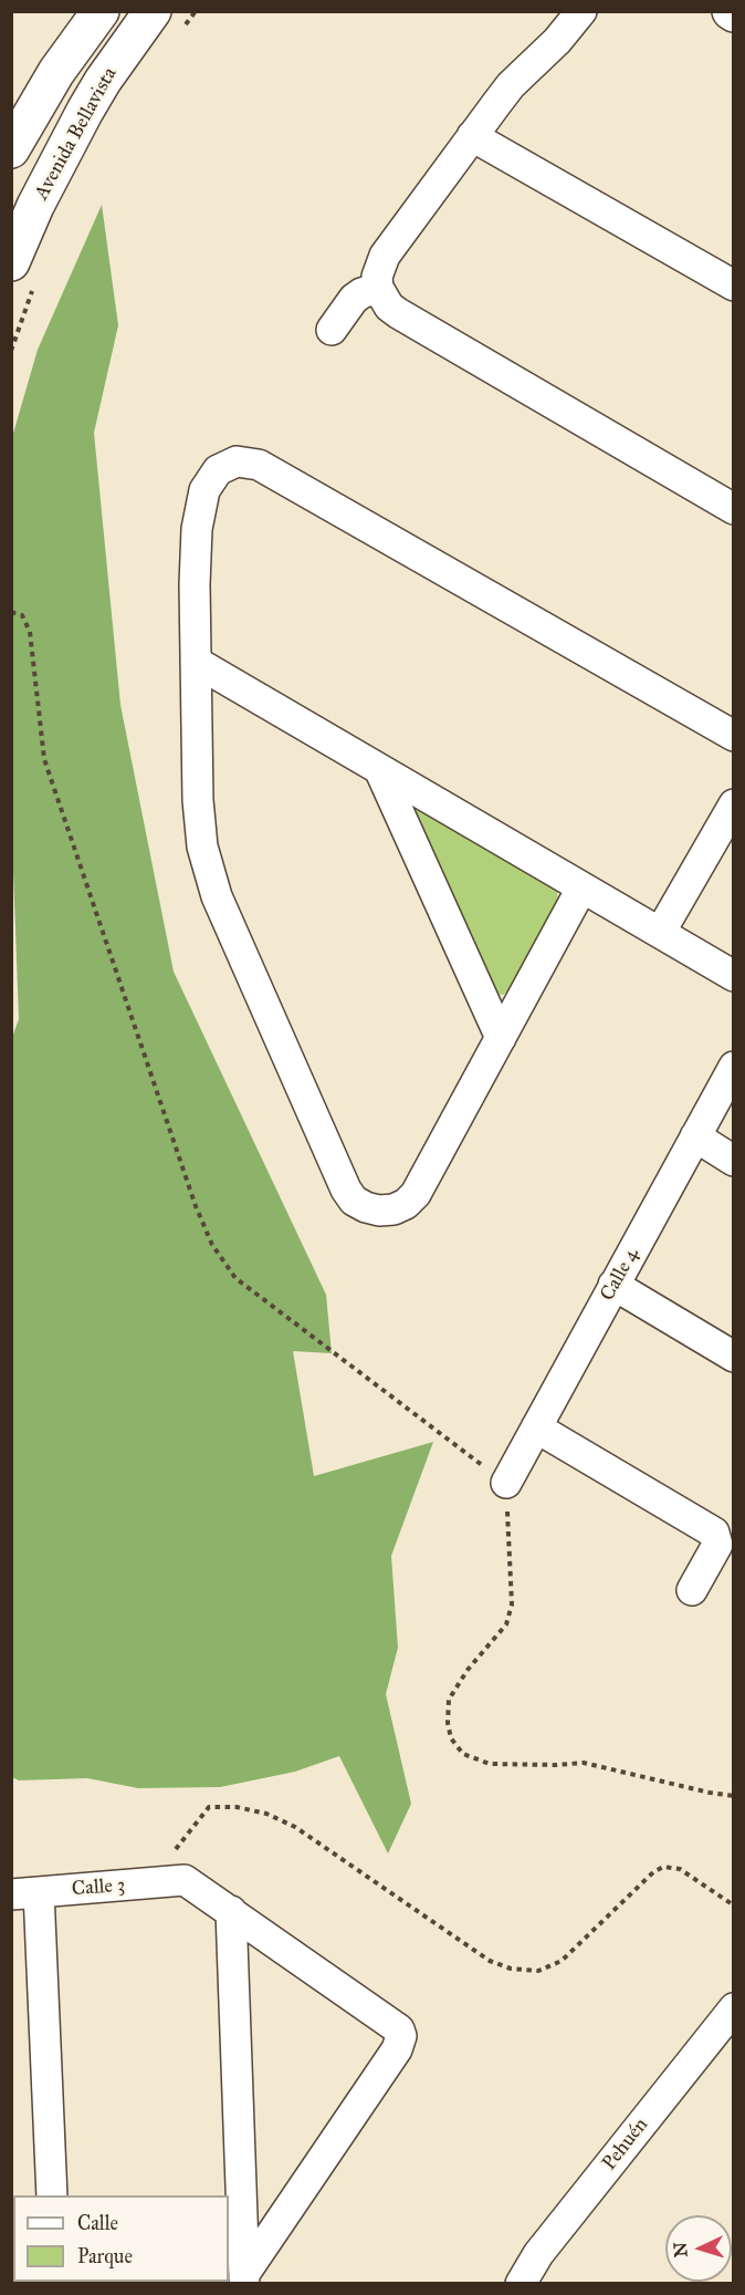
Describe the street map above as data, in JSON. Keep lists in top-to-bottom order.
{
  "streets": {
    "street": [
      "Avenida Bellavista",
      "Calle 4",
      "Calle 3",
      "Pehuén"
    ]
  },
  "legend": ["Calle", "Parque"],
  "north": "left"
}
